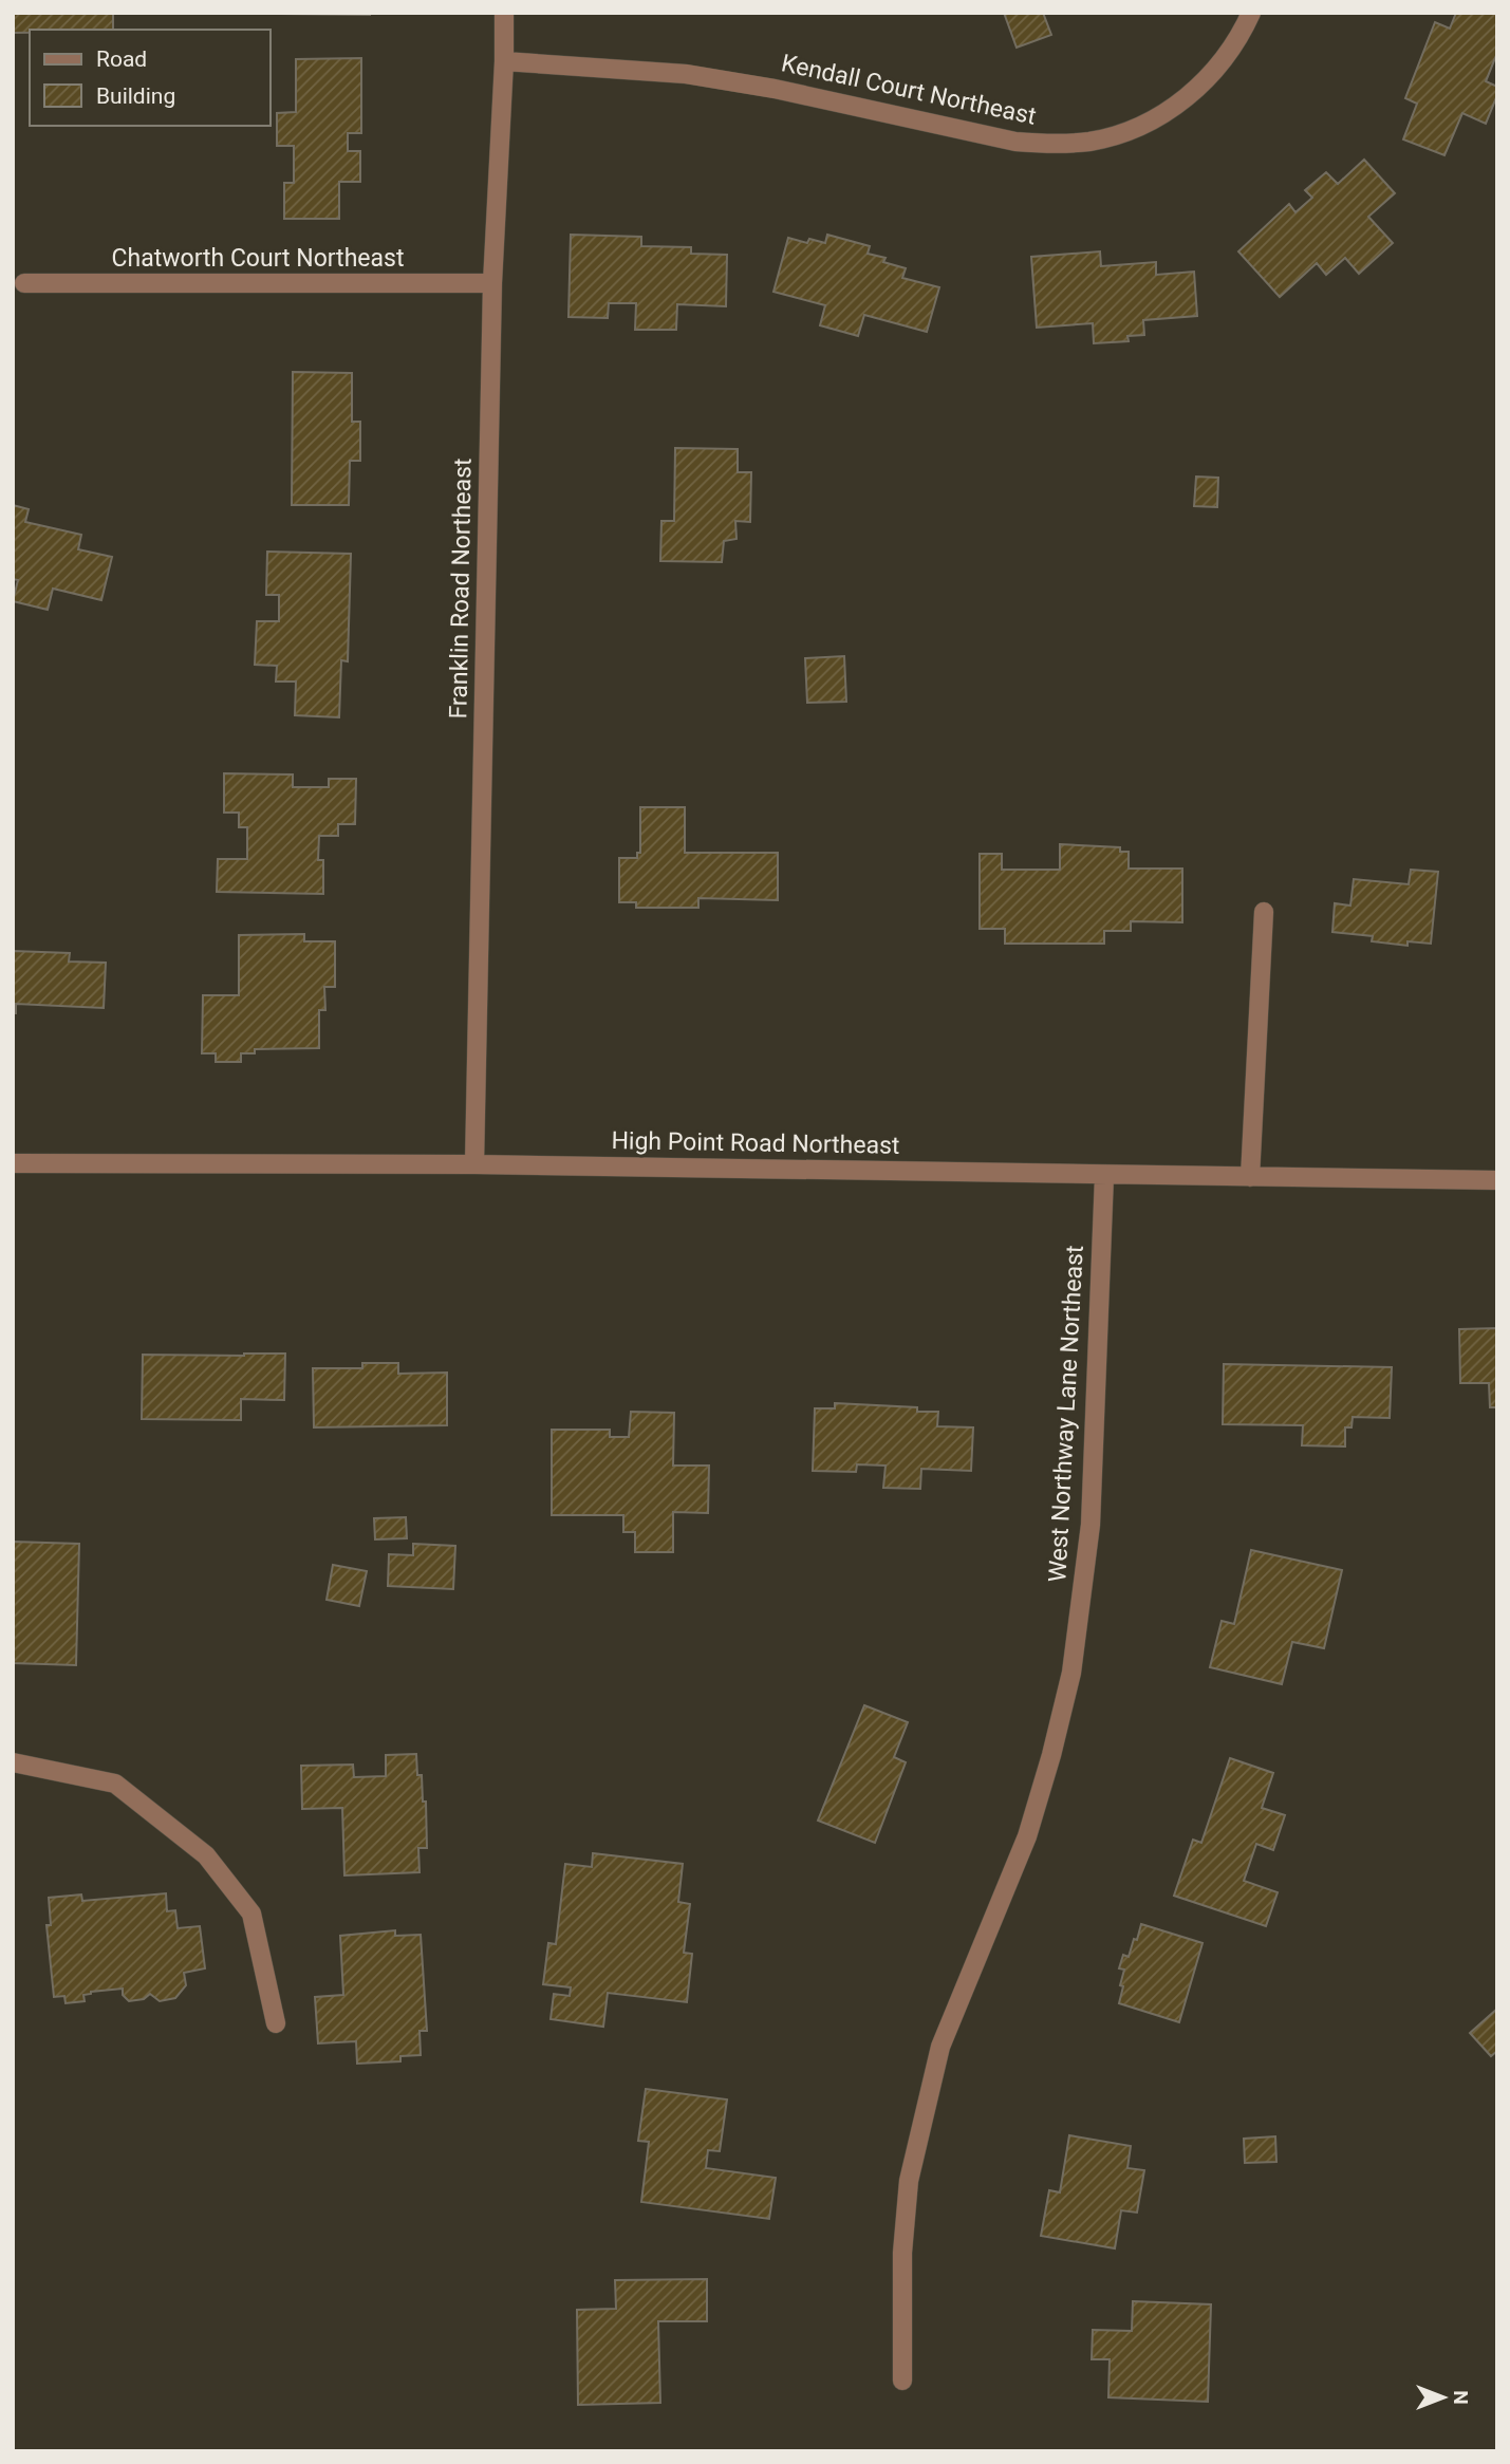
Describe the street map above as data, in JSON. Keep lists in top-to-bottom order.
{
  "streets": {
    "street": [
      "Kendall Court Northeast",
      "Chatworth Court Northeast",
      "Franklin Road Northeast",
      "High Point Road Northeast",
      "West Northway Lane Northeast"
    ]
  },
  "crossings": [
    ["Kendall Court Northeast", "Franklin Road Northeast"],
    ["Chatworth Court Northeast", "Franklin Road Northeast"],
    ["Franklin Road Northeast", "High Point Road Northeast"],
    ["High Point Road Northeast", "West Northway Lane Northeast"]
  ],
  "legend": ["Road", "Building"],
  "north": "right"
}
